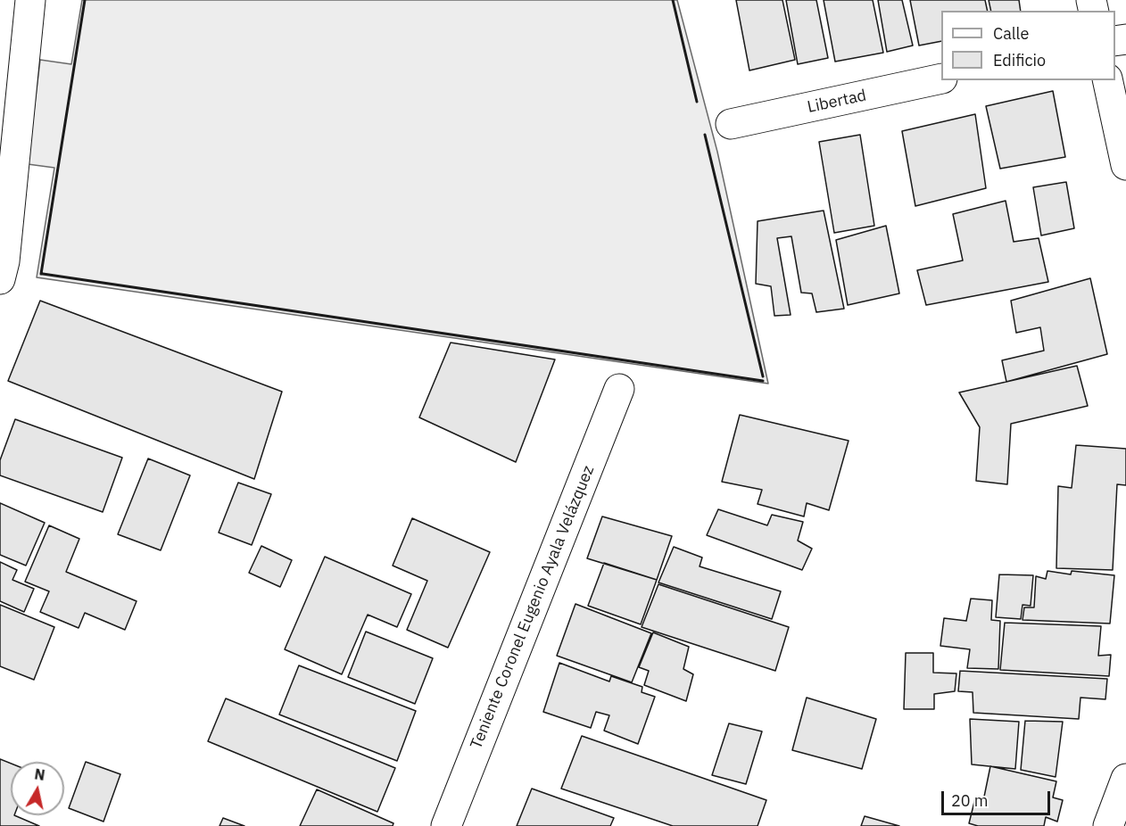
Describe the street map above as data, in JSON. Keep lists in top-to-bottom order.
{
  "streets": {
    "street": ["Libertad", "Teniente Coronel Eugenio Ayala Velázquez"]
  },
  "legend": ["Calle", "Edificio"],
  "scale_bar": "20 m",
  "north": "top"
}
